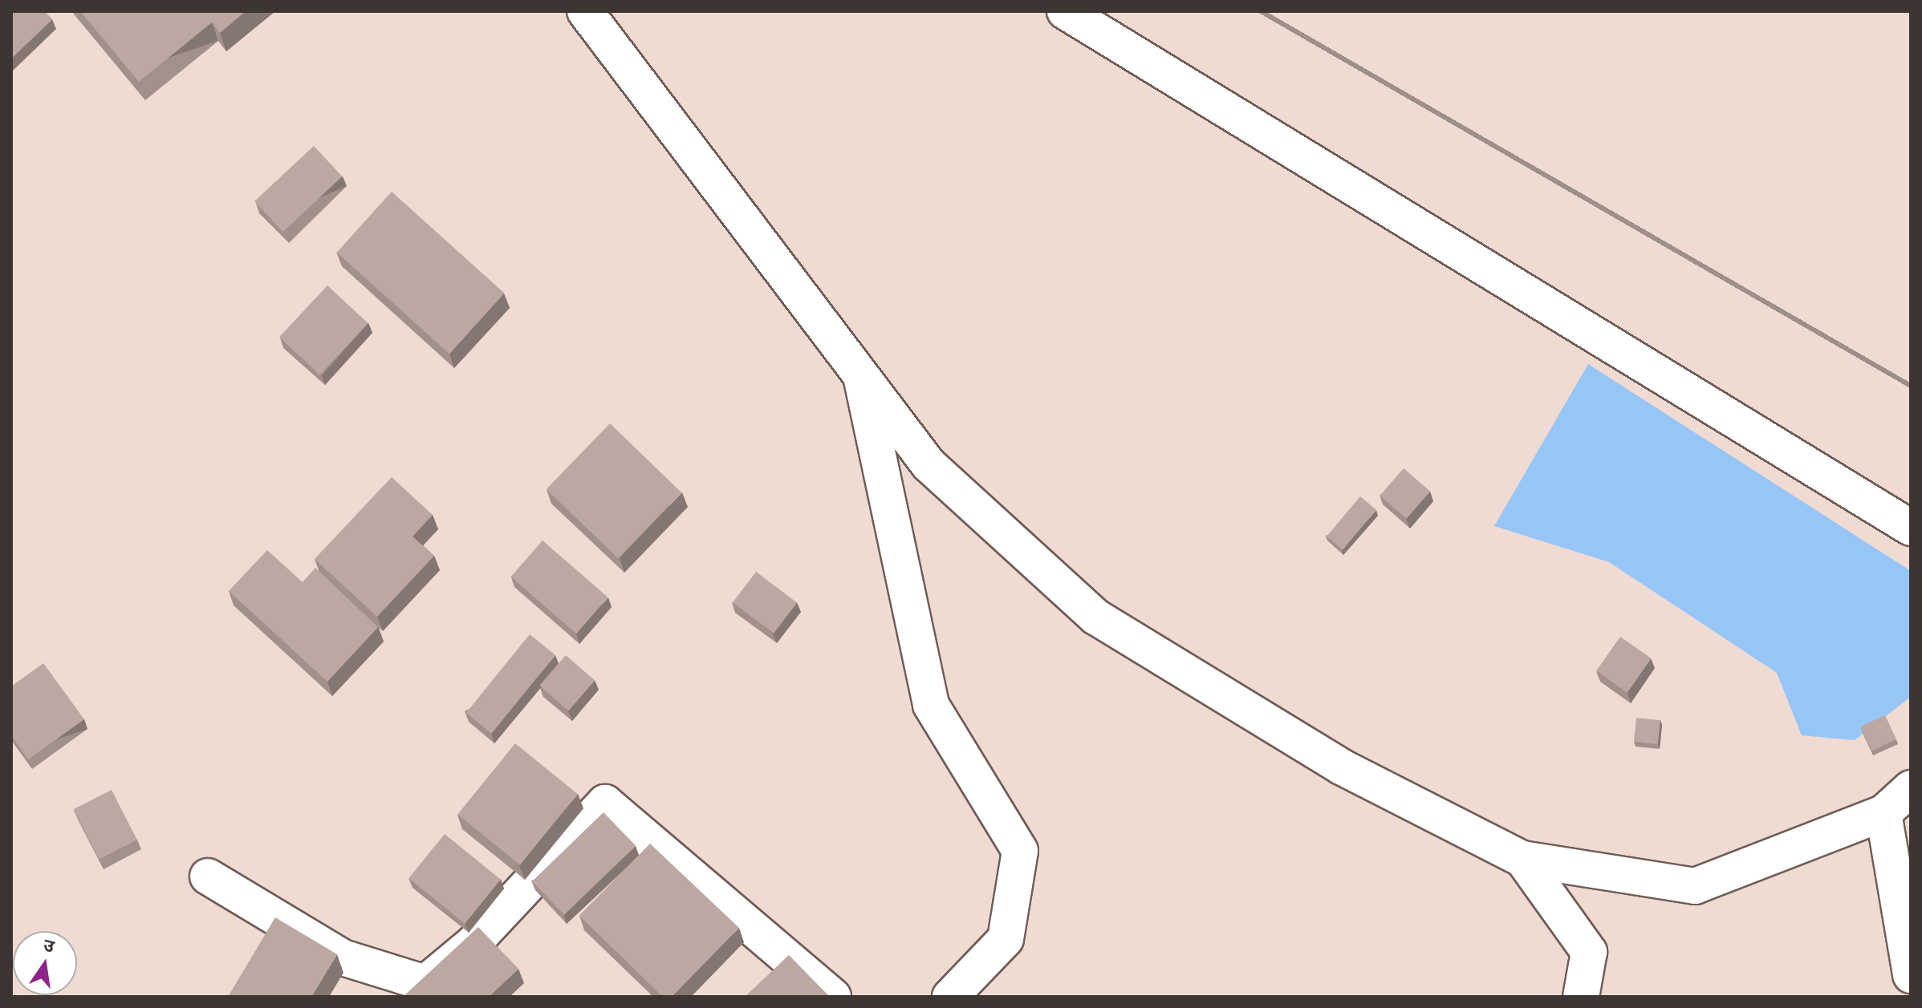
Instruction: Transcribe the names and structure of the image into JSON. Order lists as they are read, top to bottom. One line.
{"north":"top"}
